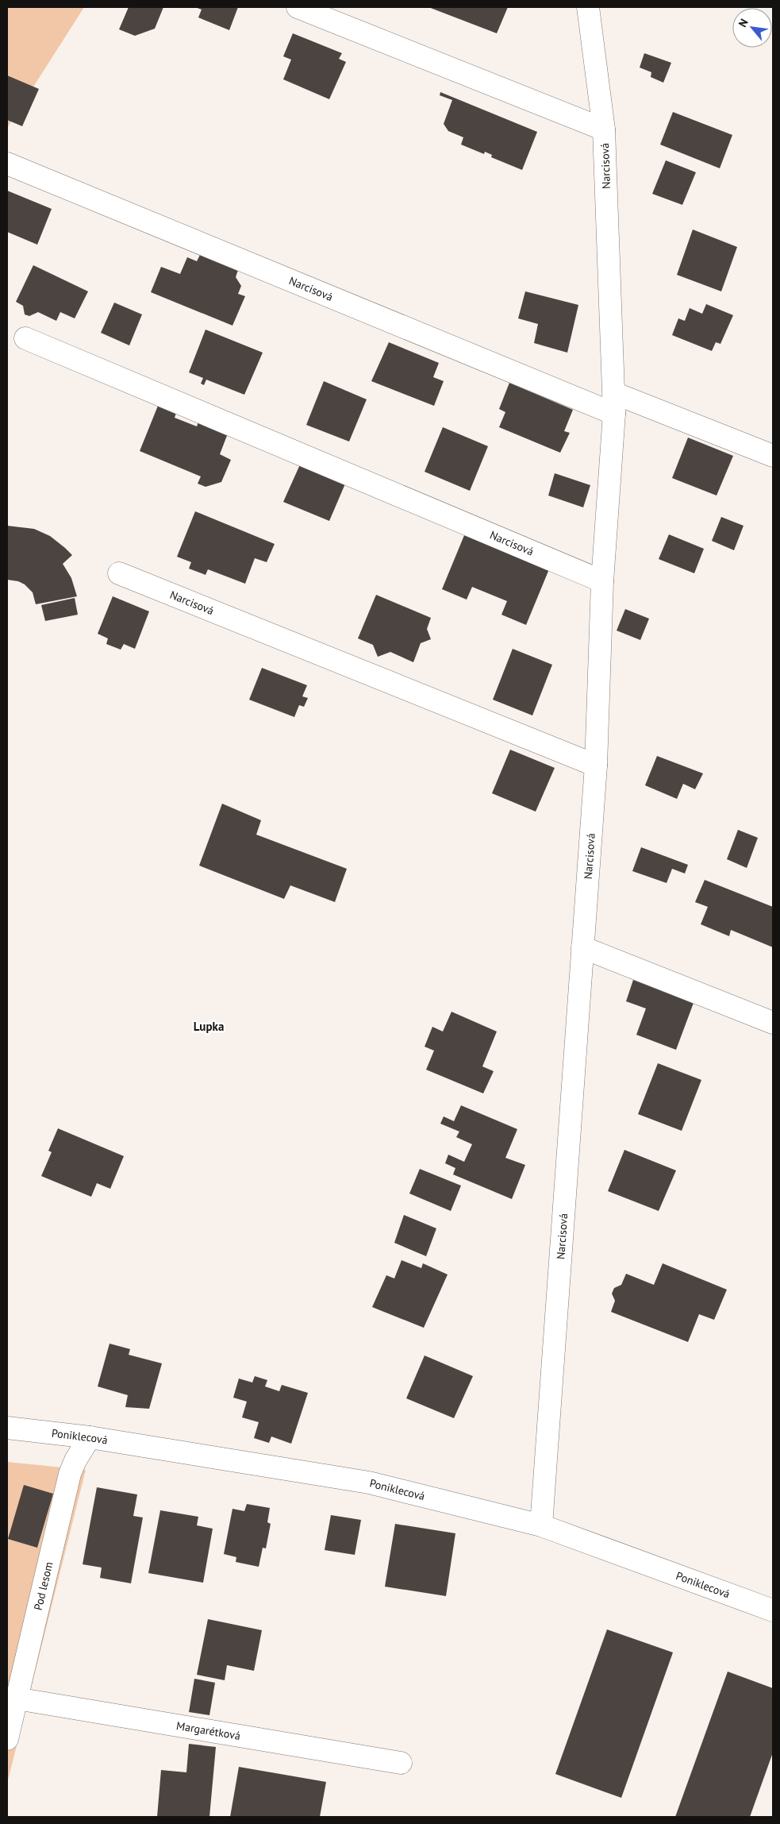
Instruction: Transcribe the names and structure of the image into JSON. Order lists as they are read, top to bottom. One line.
{"streets":{"street":["Narcisová","Poniklecová","Pod lesom","Margarétková"]},"crossings":[["Narcisová","Poniklecová"],["Poniklecová","Pod lesom"],["Pod lesom","Margarétková"]],"districts":["Lupka"],"north":"top left"}
